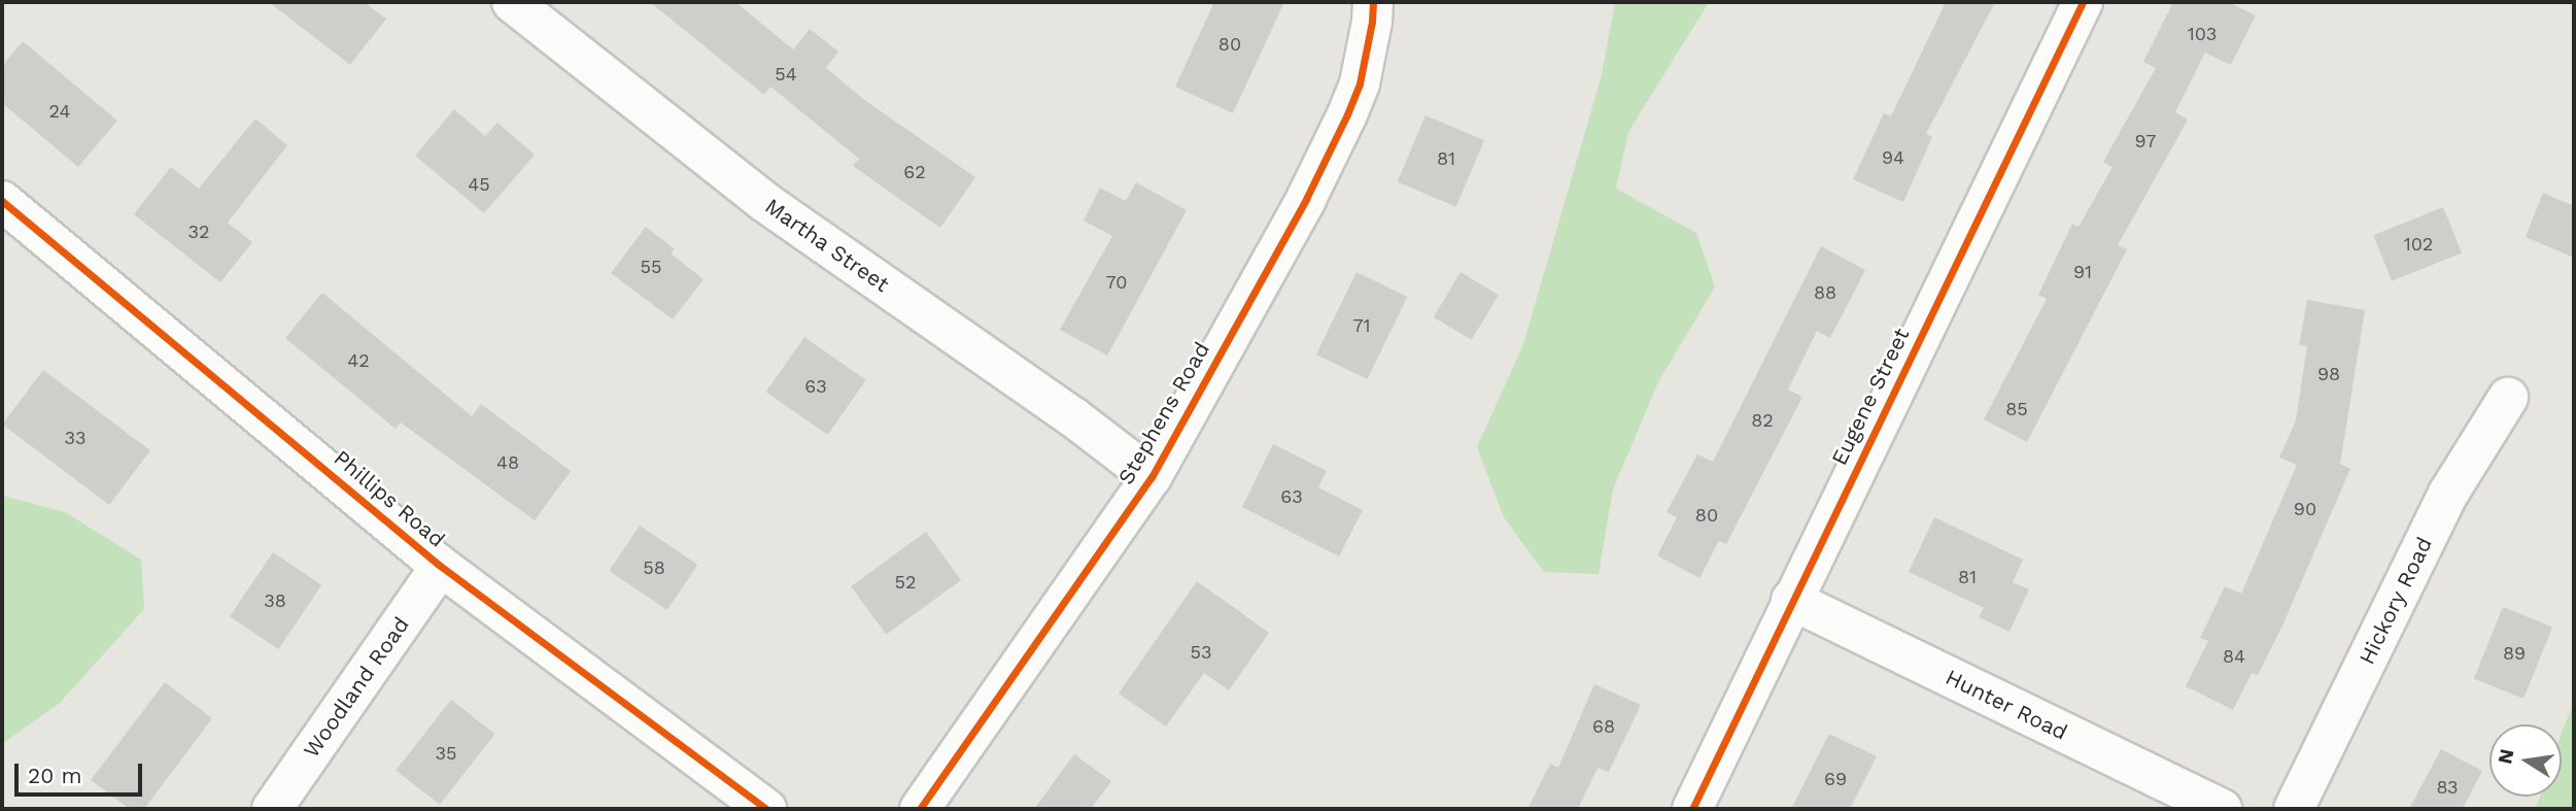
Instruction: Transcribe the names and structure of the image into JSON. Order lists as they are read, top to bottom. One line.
{"streets":{"street":["Martha Street","Eugene Street","Stephens Road","Phillips Road","Hickory Road","Woodland Road","Hunter Road"]},"crossings":[["Martha Street","Stephens Road"],["Eugene Street","Hunter Road"],["Phillips Road","Woodland Road"]],"house_numbers":["103","80","54","24","97","94","81","62","45","32","102","55","91","70","88","71","42","98","63","85","82","33","48","63","90","80","58","81","52","38","53","89","84","68","35","69","83"],"scale_bar":"20 m","north":"left"}
